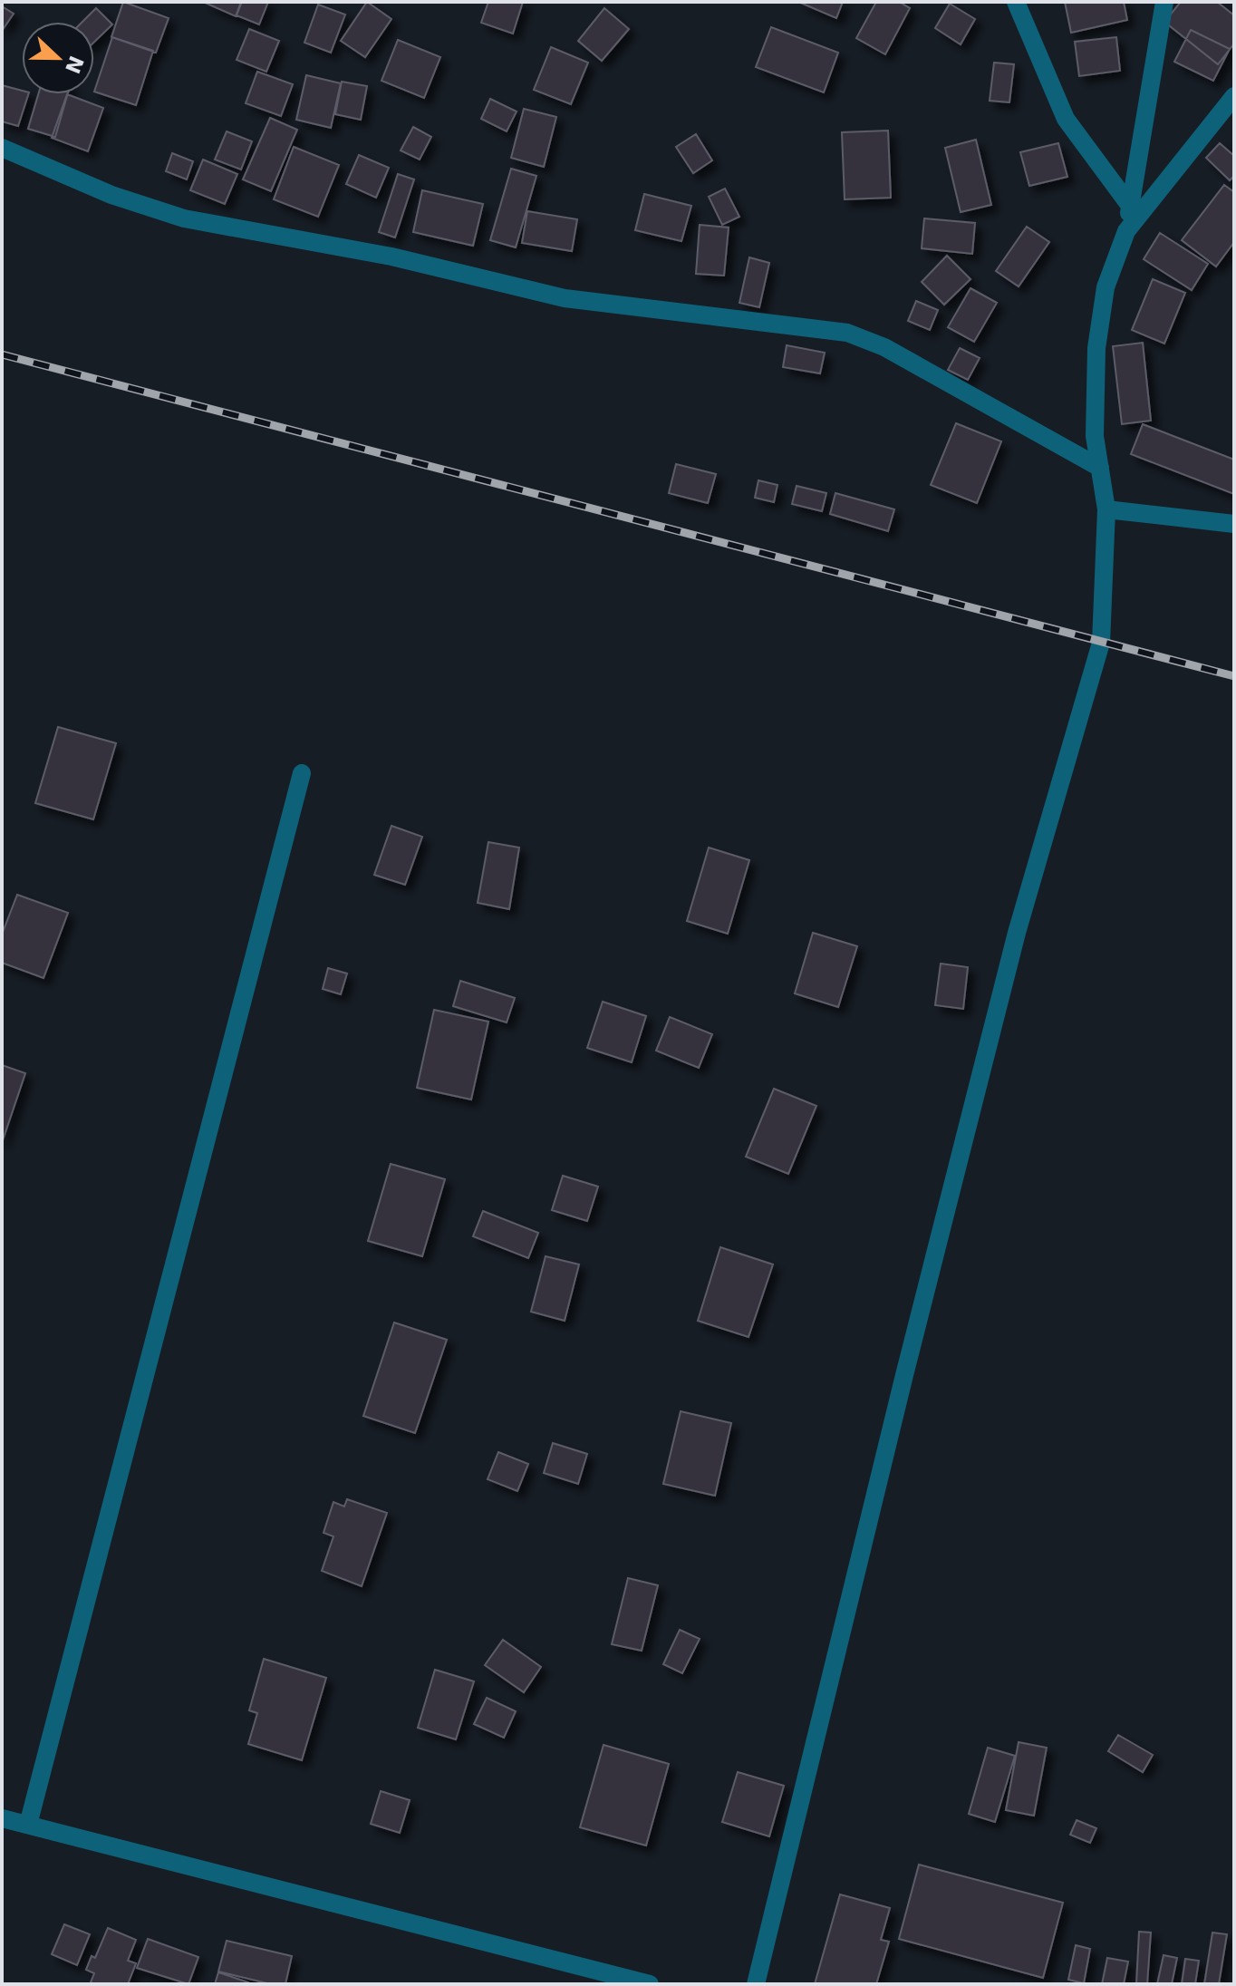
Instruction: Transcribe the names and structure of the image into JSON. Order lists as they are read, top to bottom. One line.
{"north":"right"}
